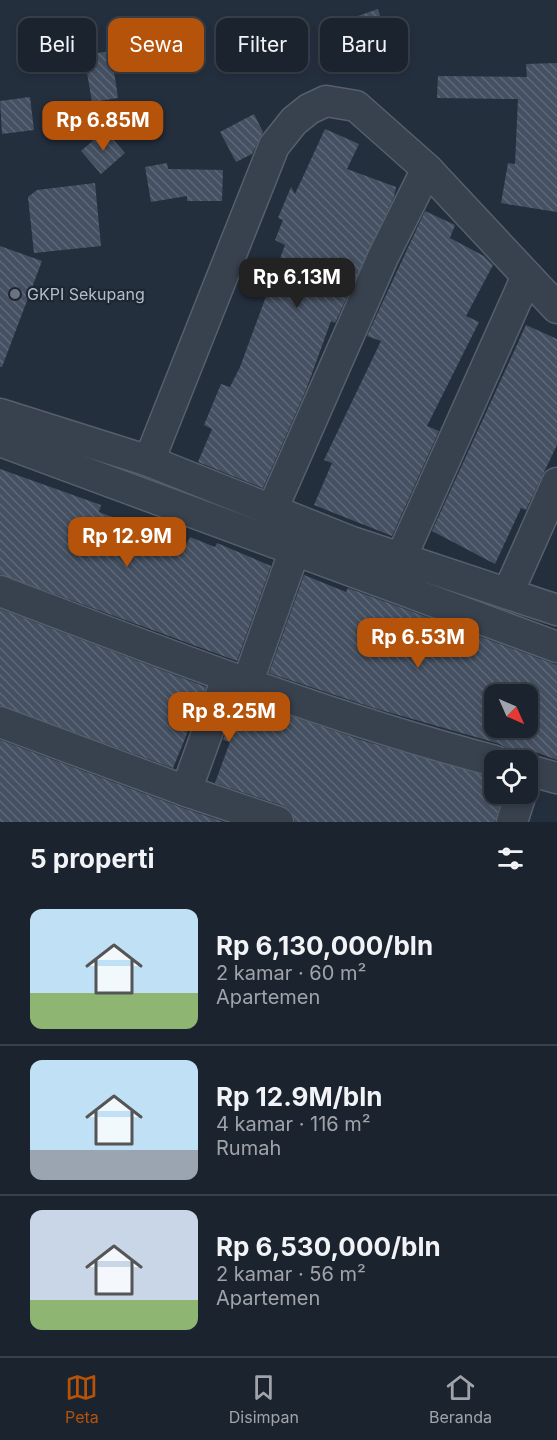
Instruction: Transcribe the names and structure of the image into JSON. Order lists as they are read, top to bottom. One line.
{"places":["GKPI Sekupang"],"north":"bottom right","page":{"chip":["Beli","Sewa","Filter","Baru"],"price":["Rp 6.85M","Rp 6.13M","Rp 12.9M","Rp 6.53M","Rp 8.25M"],"heading":"5 properti","list":[{"name":"Rp 6,130,000/bln","note":"2 kamar · 60 m² · Apartemen"},{"name":"Rp 12.9M/bln","note":"4 kamar · 116 m² · Rumah"},{"name":"Rp 6,530,000/bln","note":"2 kamar · 56 m² · Apartemen"}],"tabs":["Peta","Disimpan","Beranda"]}}
